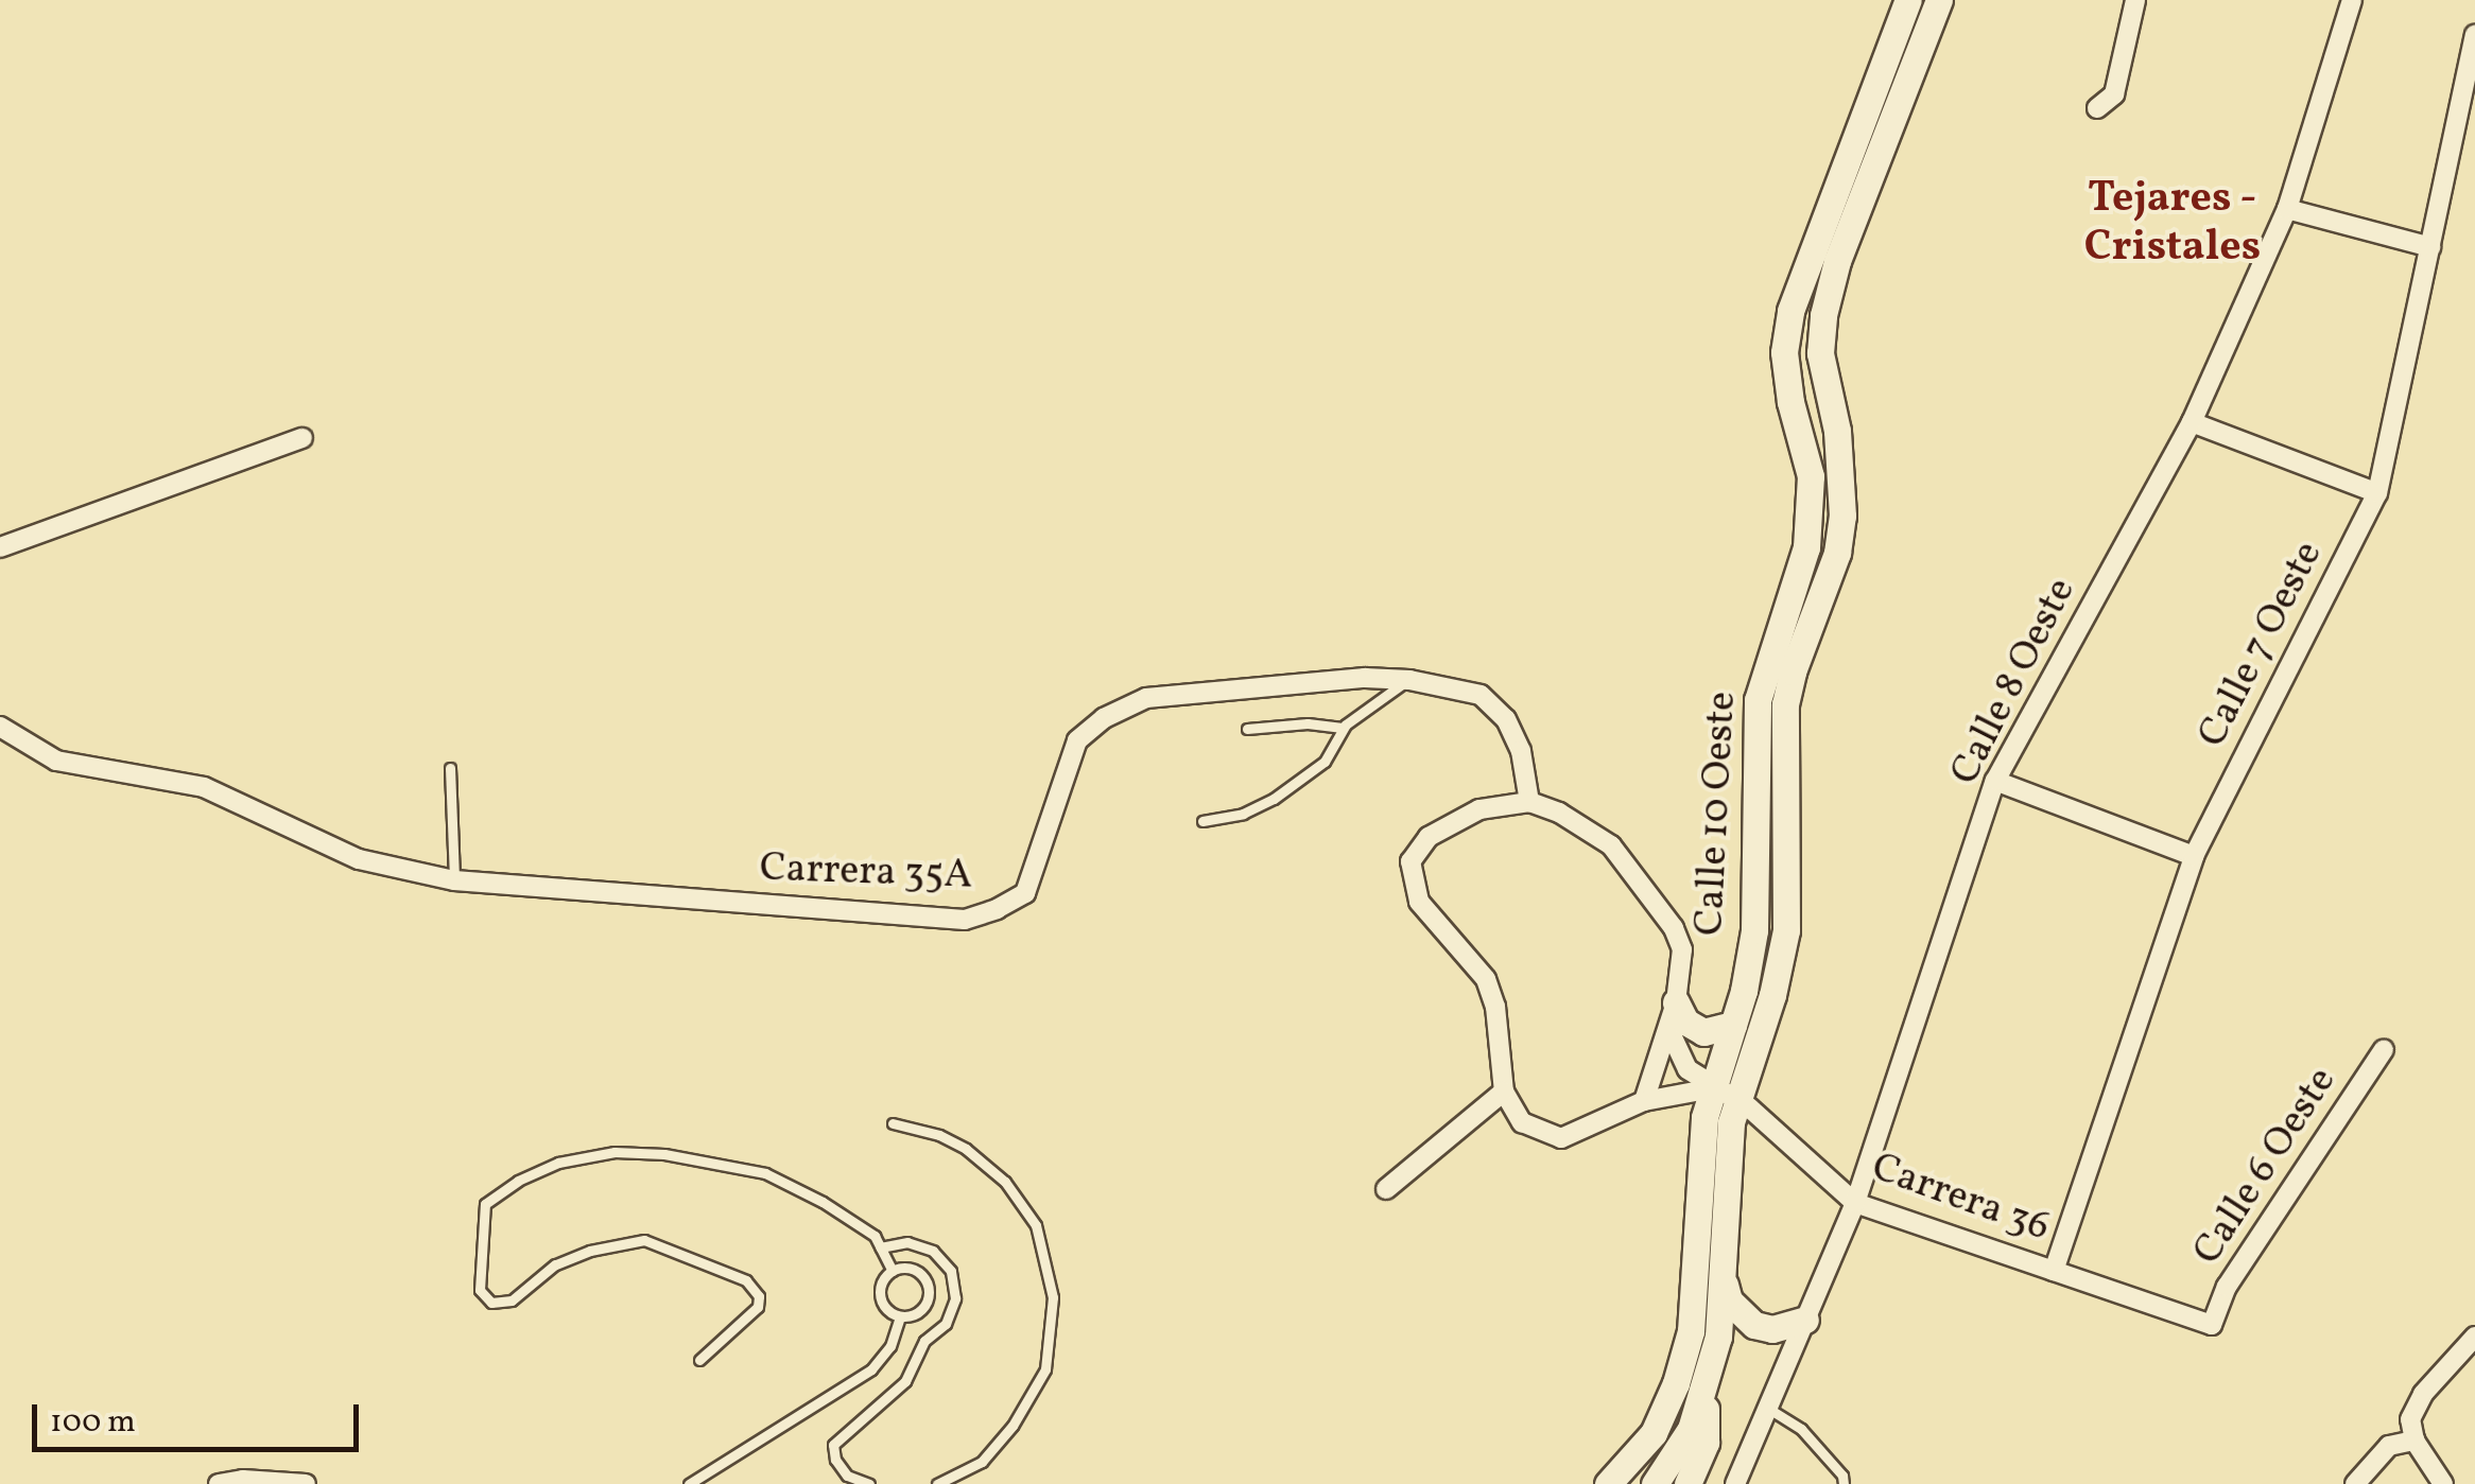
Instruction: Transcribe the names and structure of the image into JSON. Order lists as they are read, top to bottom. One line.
{"streets":{"main road":["Calle 10 Oeste"],"street":["Calle 7 Oeste","Calle 8 Oeste","Carrera 35A","Calle 6 Oeste","Carrera 36"]},"crossings":[["Calle 7 Oeste","Carrera 36"],["Calle 8 Oeste","Carrera 36"],["Calle 10 Oeste","Carrera 36"],["Calle 6 Oeste","Carrera 36"]],"districts":["Tejares - Cristales"],"scale_bar":"100 m"}
